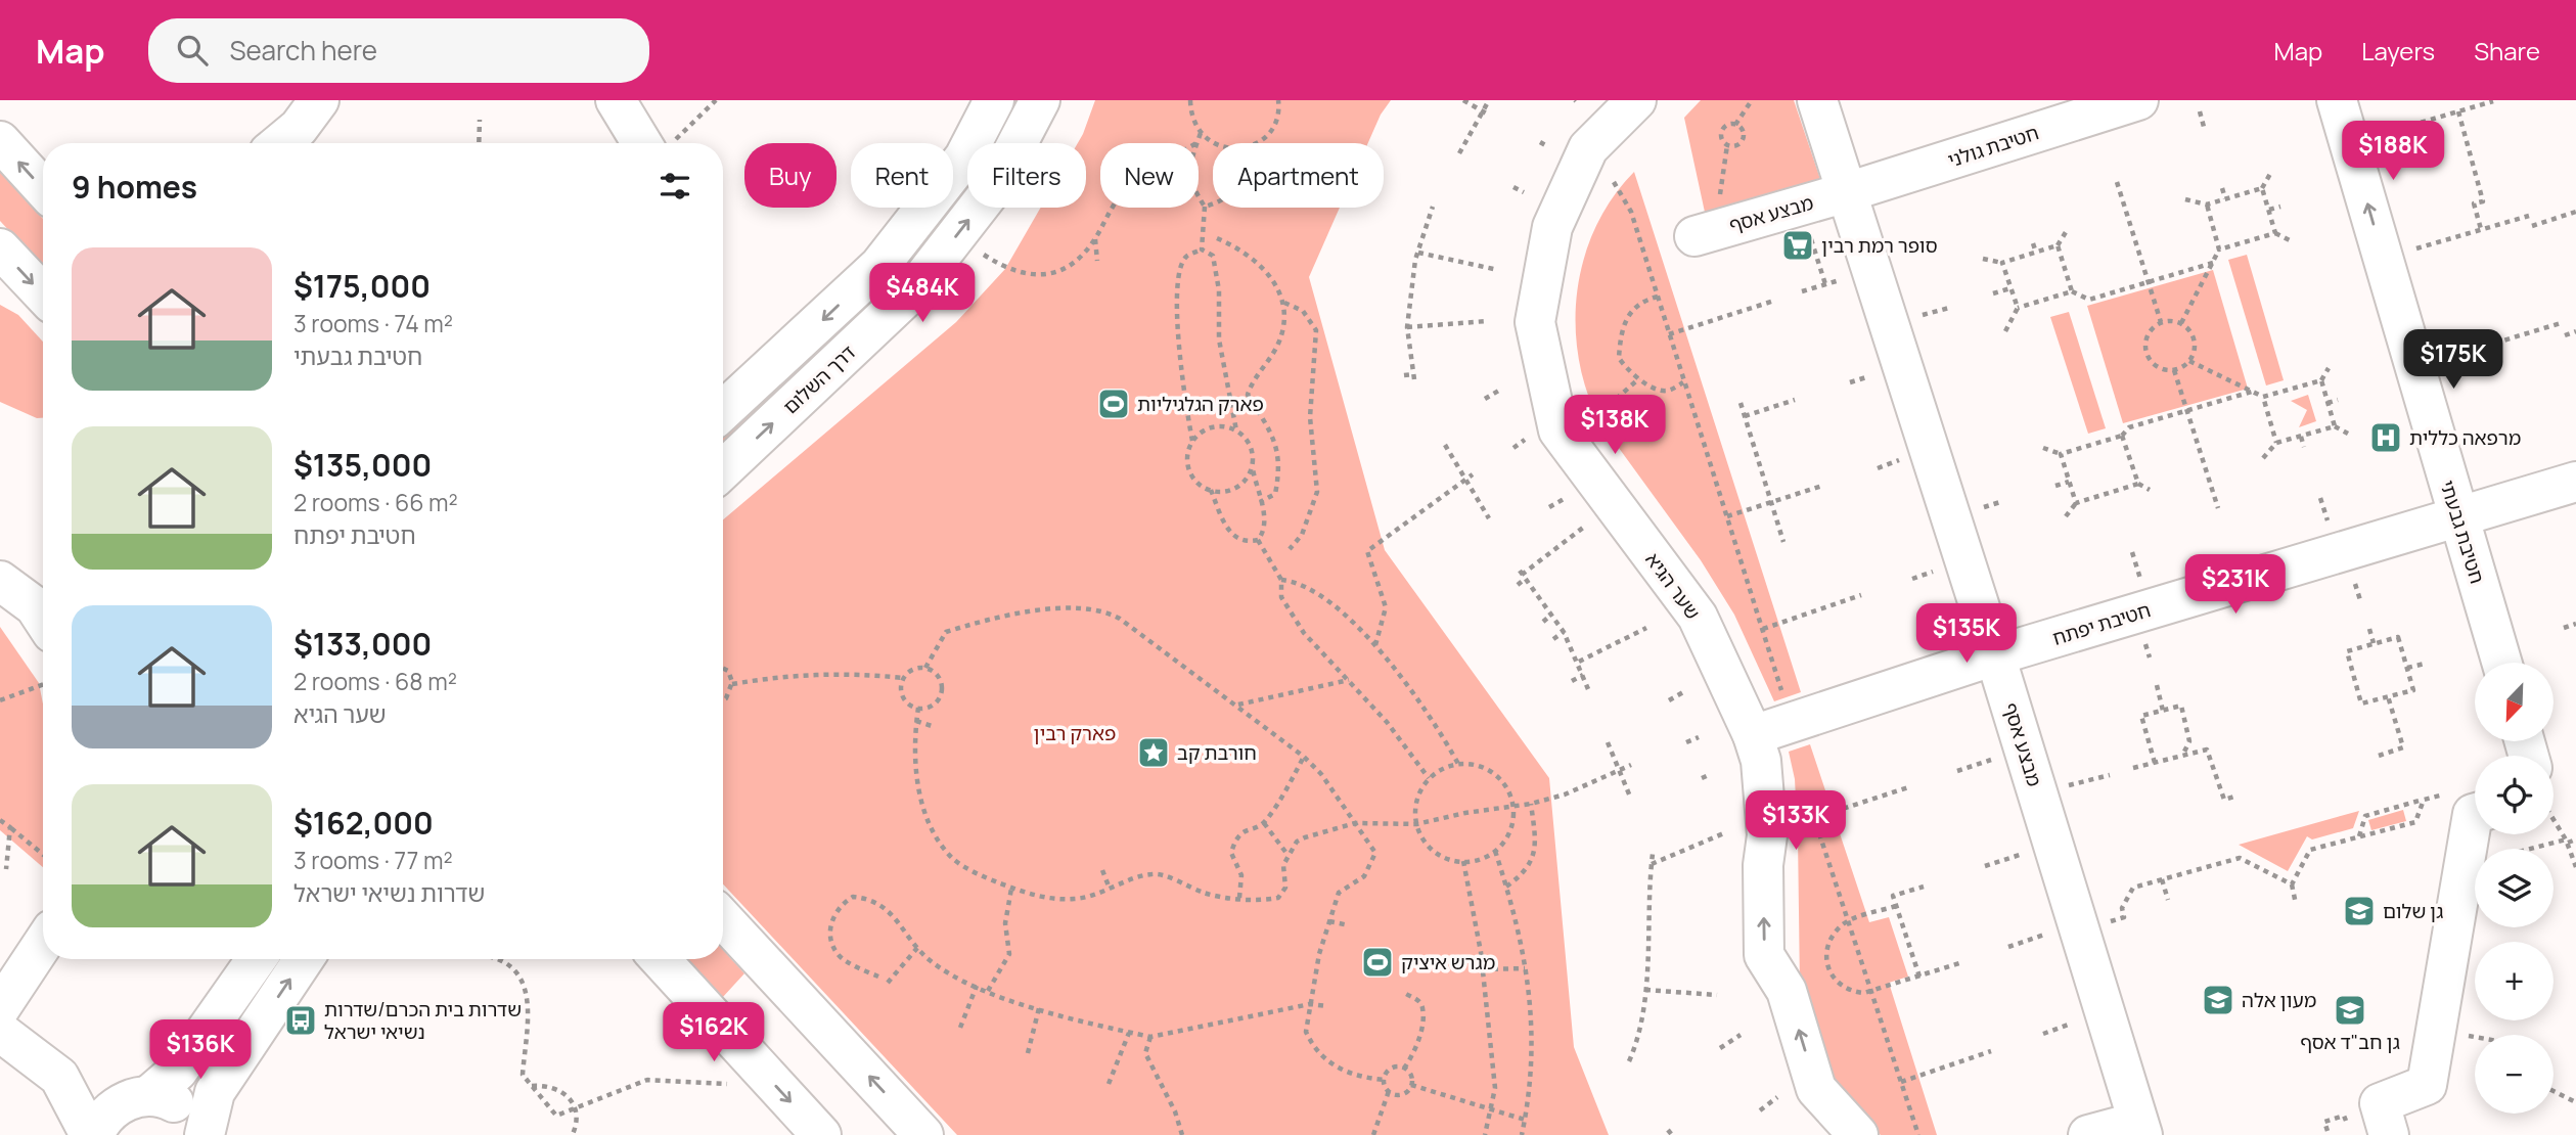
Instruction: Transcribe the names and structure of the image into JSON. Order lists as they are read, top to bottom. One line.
{"streets":{"street":["חטיבת גולני","מבצע אסף","דרך השלום","חטיבת גבעתי","שער הגיא","חטיבת יפתח"]},"crossings":[["חטיבת גולני","מבצע אסף"],["מבצע אסף","חטיבת יפתח"],["חטיבת גבעתי","חטיבת יפתח"],["שער הגיא","חטיבת יפתח"]],"one_way":["חטיבת גבעתי","שער הגיא"],"parks":["פארק רבין"],"places":{"supermarket":["סופר רמת רבין"],"sports":["פארק הגלגיליות","מגרש איציק"],"hospital":["מרפאה כללית"],"place":["חורבת קב"],"school or university":["גן שלום","מעון אלה","גן חב\"ד אסף"],"bus stop":["שדרות בית הכרם/שדרות נשיאי ישראל"]},"north":"bottom left","page":{"header":"Map","search":"Search here","nav":["Map","Layers","Share"],"price":["$188K","$484K","$175K","$138K","$231K","$135K","$133K","$162K","$136K"],"chip":["Buy","Rent","Filters","New","Apartment"],"heading":"9 homes","list":[{"name":"$175,000","note":"3 rooms · 74 m² · חטיבת גבעתי"},{"name":"$135,000","note":"2 rooms · 66 m² · חטיבת יפתח"},{"name":"$133,000","note":"2 rooms · 68 m² · שער הגיא"},{"name":"$162,000","note":"3 rooms · 77 m² · שדרות נשיאי ישראל"}],"map_buttons":["+","−"]}}
